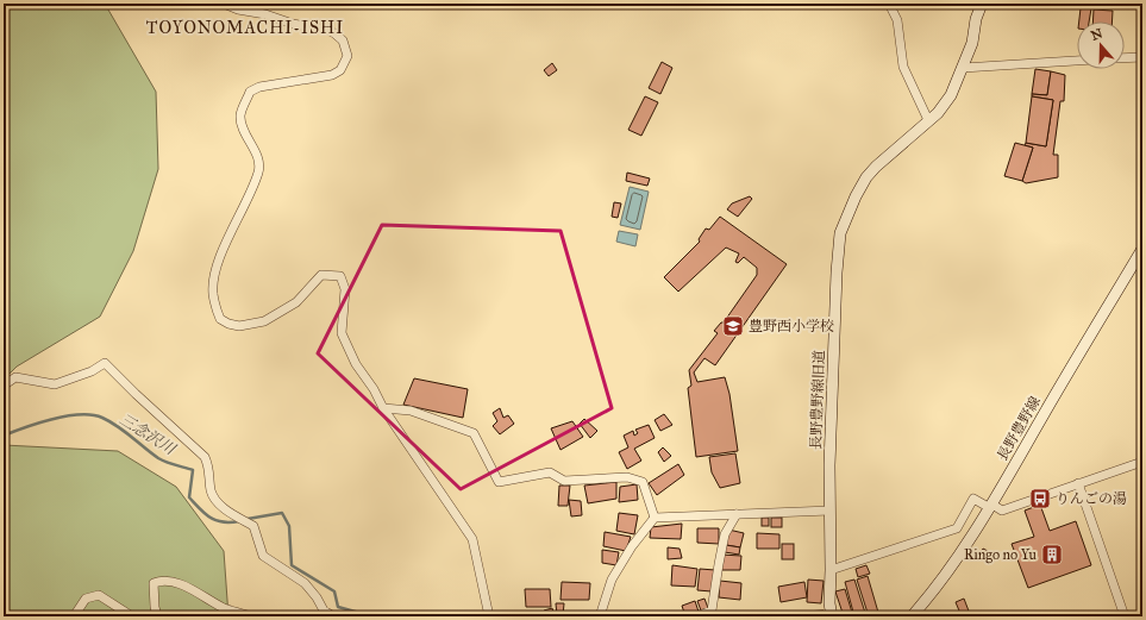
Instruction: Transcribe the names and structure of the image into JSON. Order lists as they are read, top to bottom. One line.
{"streets":{"street":["長野豊野線旧道","長野豊野線"]},"districts":["TOYONOMACHI-ISHI"],"water":["三念沢川"],"places":{"school or university":["豊野西小学校"],"bus stop":["りんごの湯"],"building":["Ringo no Yu"]},"north":"top"}
